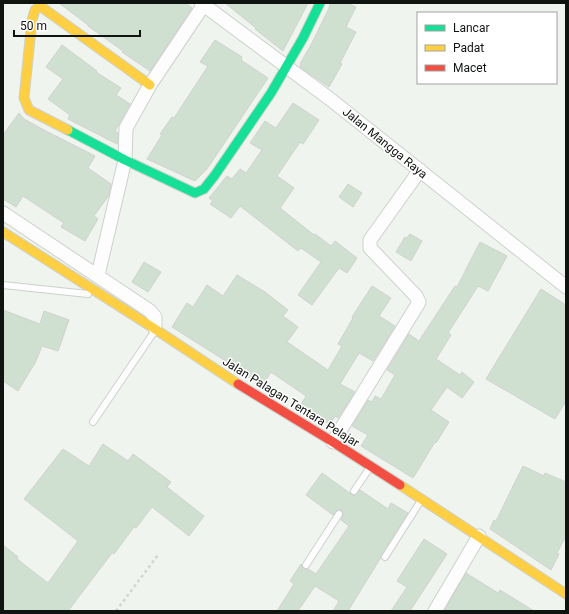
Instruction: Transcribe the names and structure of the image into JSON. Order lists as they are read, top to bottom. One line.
{"streets":{"main road":["Jalan Palagan Tentara Pelajar"],"street":["Jalan Mangga Raya"]},"legend":["Lancar","Padat","Macet"],"scale_bar":"50 m"}
